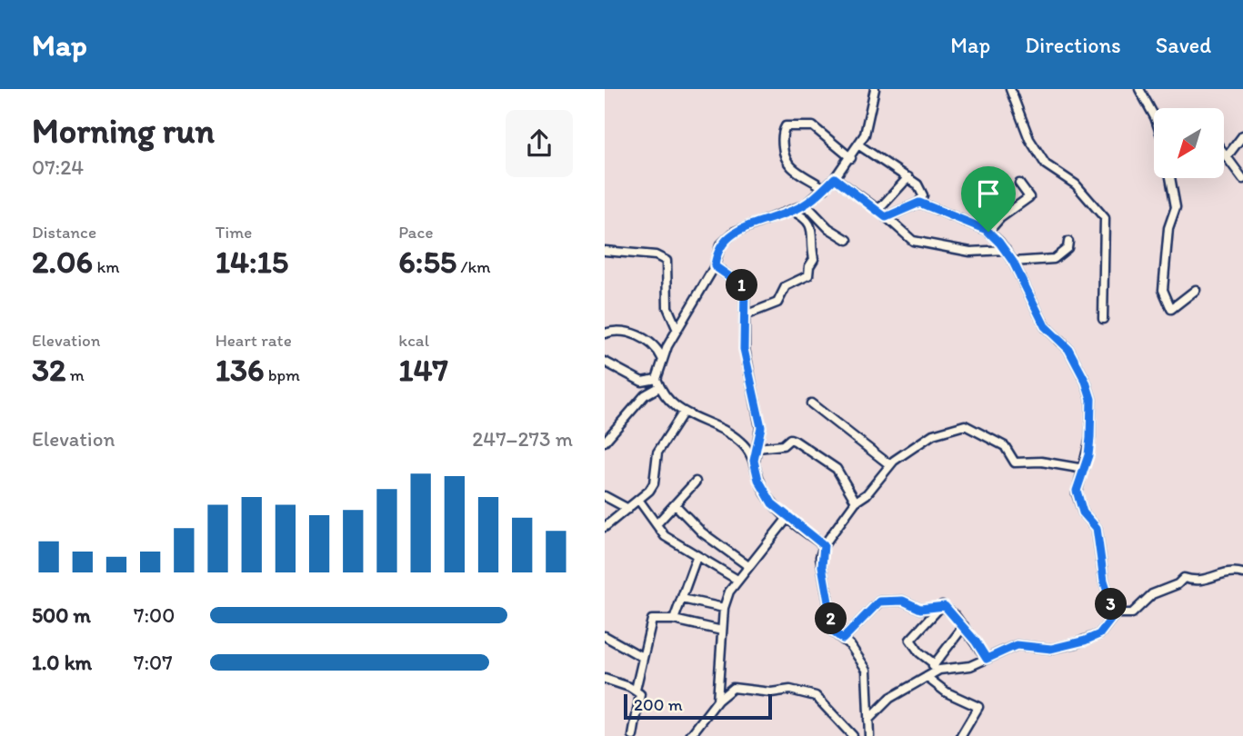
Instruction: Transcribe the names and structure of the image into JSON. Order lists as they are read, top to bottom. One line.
{"scale_bar":"200 m","north":"bottom left","page":{"header":"Map","nav":["Map","Directions","Saved"],"heading":["Morning run","07:24"],"stats":[["Distance","2.06 km"],["Time","14:15"],["Pace","6:55 /km"],["Elevation","32 m"],["Heart rate","136 bpm"],["kcal","147"]],"pins":["1","3","2"],"chart":["Elevation","247–273 m"],"list":[{"name":"500 m","note":"7:00"},{"name":"1.0 km","note":"7:07"}],"scale":"200 m"}}
